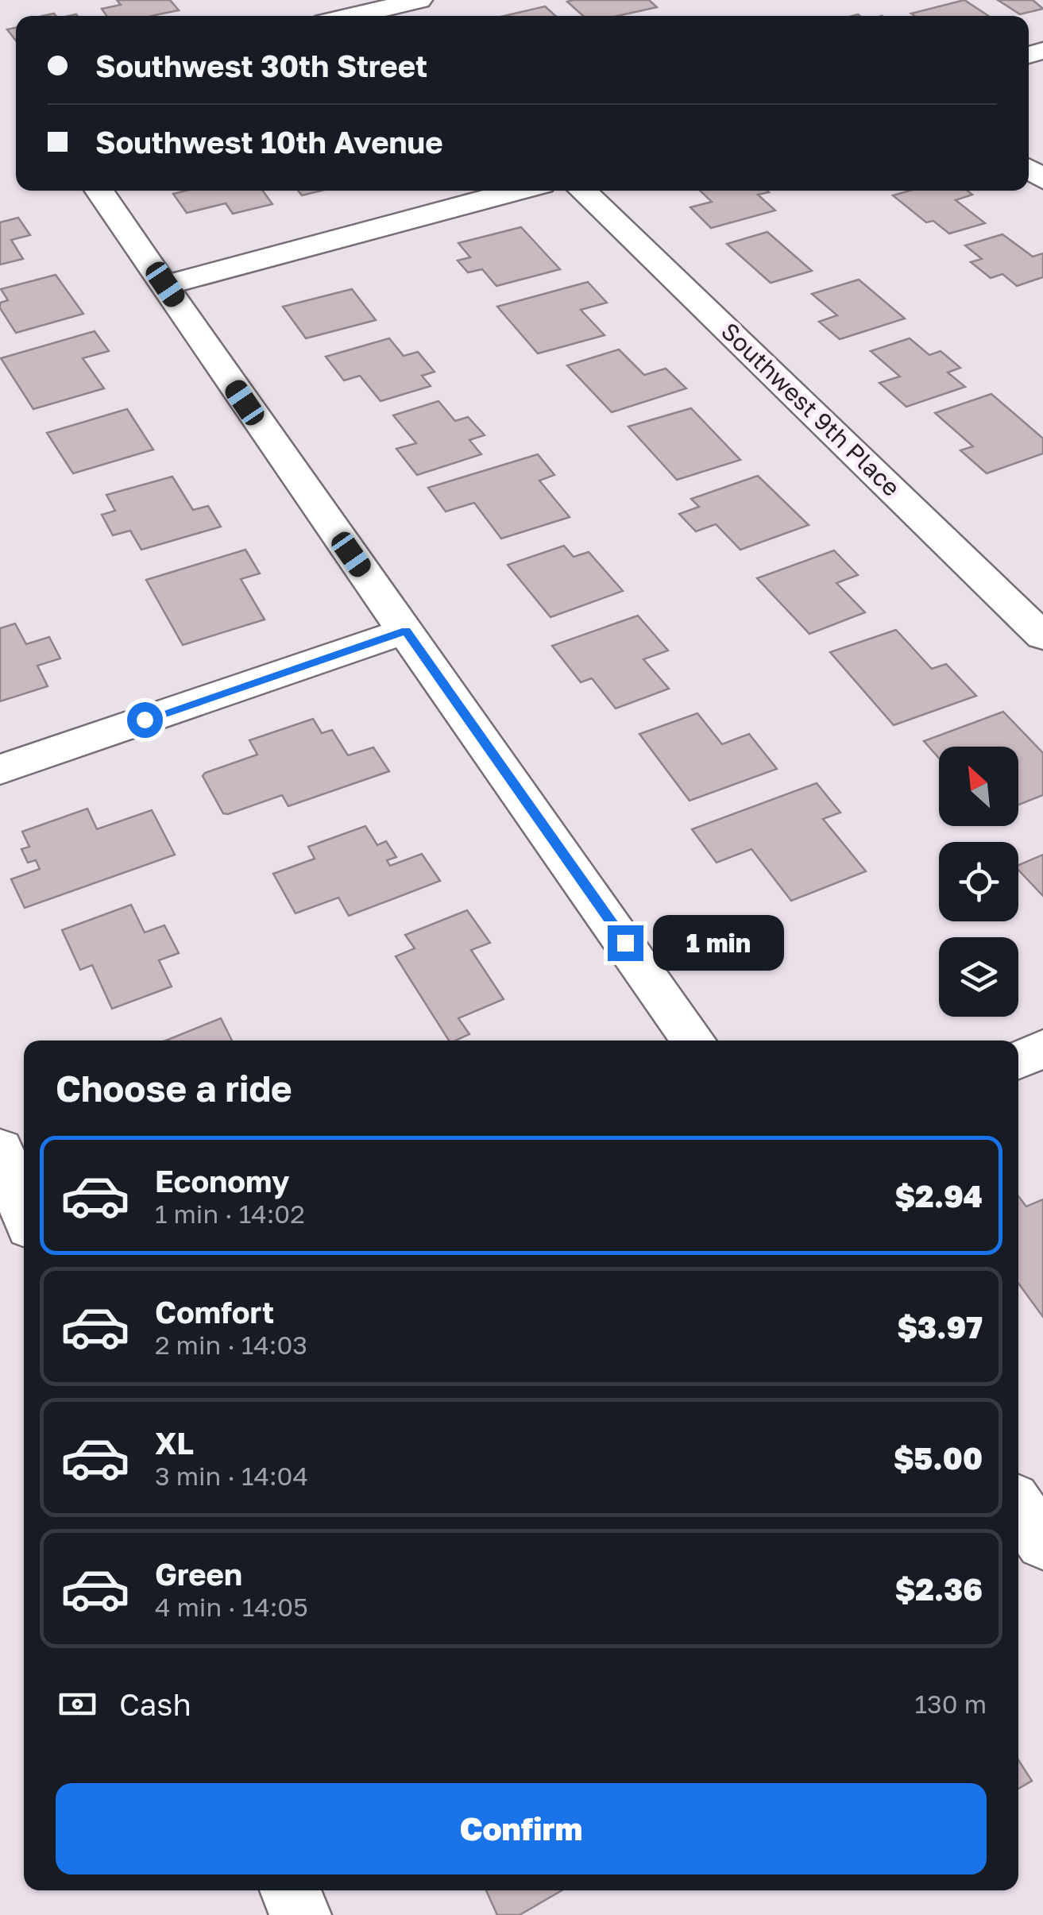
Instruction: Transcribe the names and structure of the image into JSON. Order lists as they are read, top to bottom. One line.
{"streets":{"street":["Southwest 9th Place"]},"north":"top left","page":{"banner":["Southwest 30th Street","Southwest 10th Avenue"],"bubble":"1 min","heading":"Choose a ride","list":[{"name":"Economy","note":"1 min · 14:02","value":"$2.94"},{"name":"Comfort","note":"2 min · 14:03","value":"$3.97"},{"name":"XL","note":"3 min · 14:04","value":"$5.00"},{"name":"Green","note":"4 min · 14:05","value":"$2.36"}],"pay":["Cash","130 m"],"buttons":"Confirm"}}
